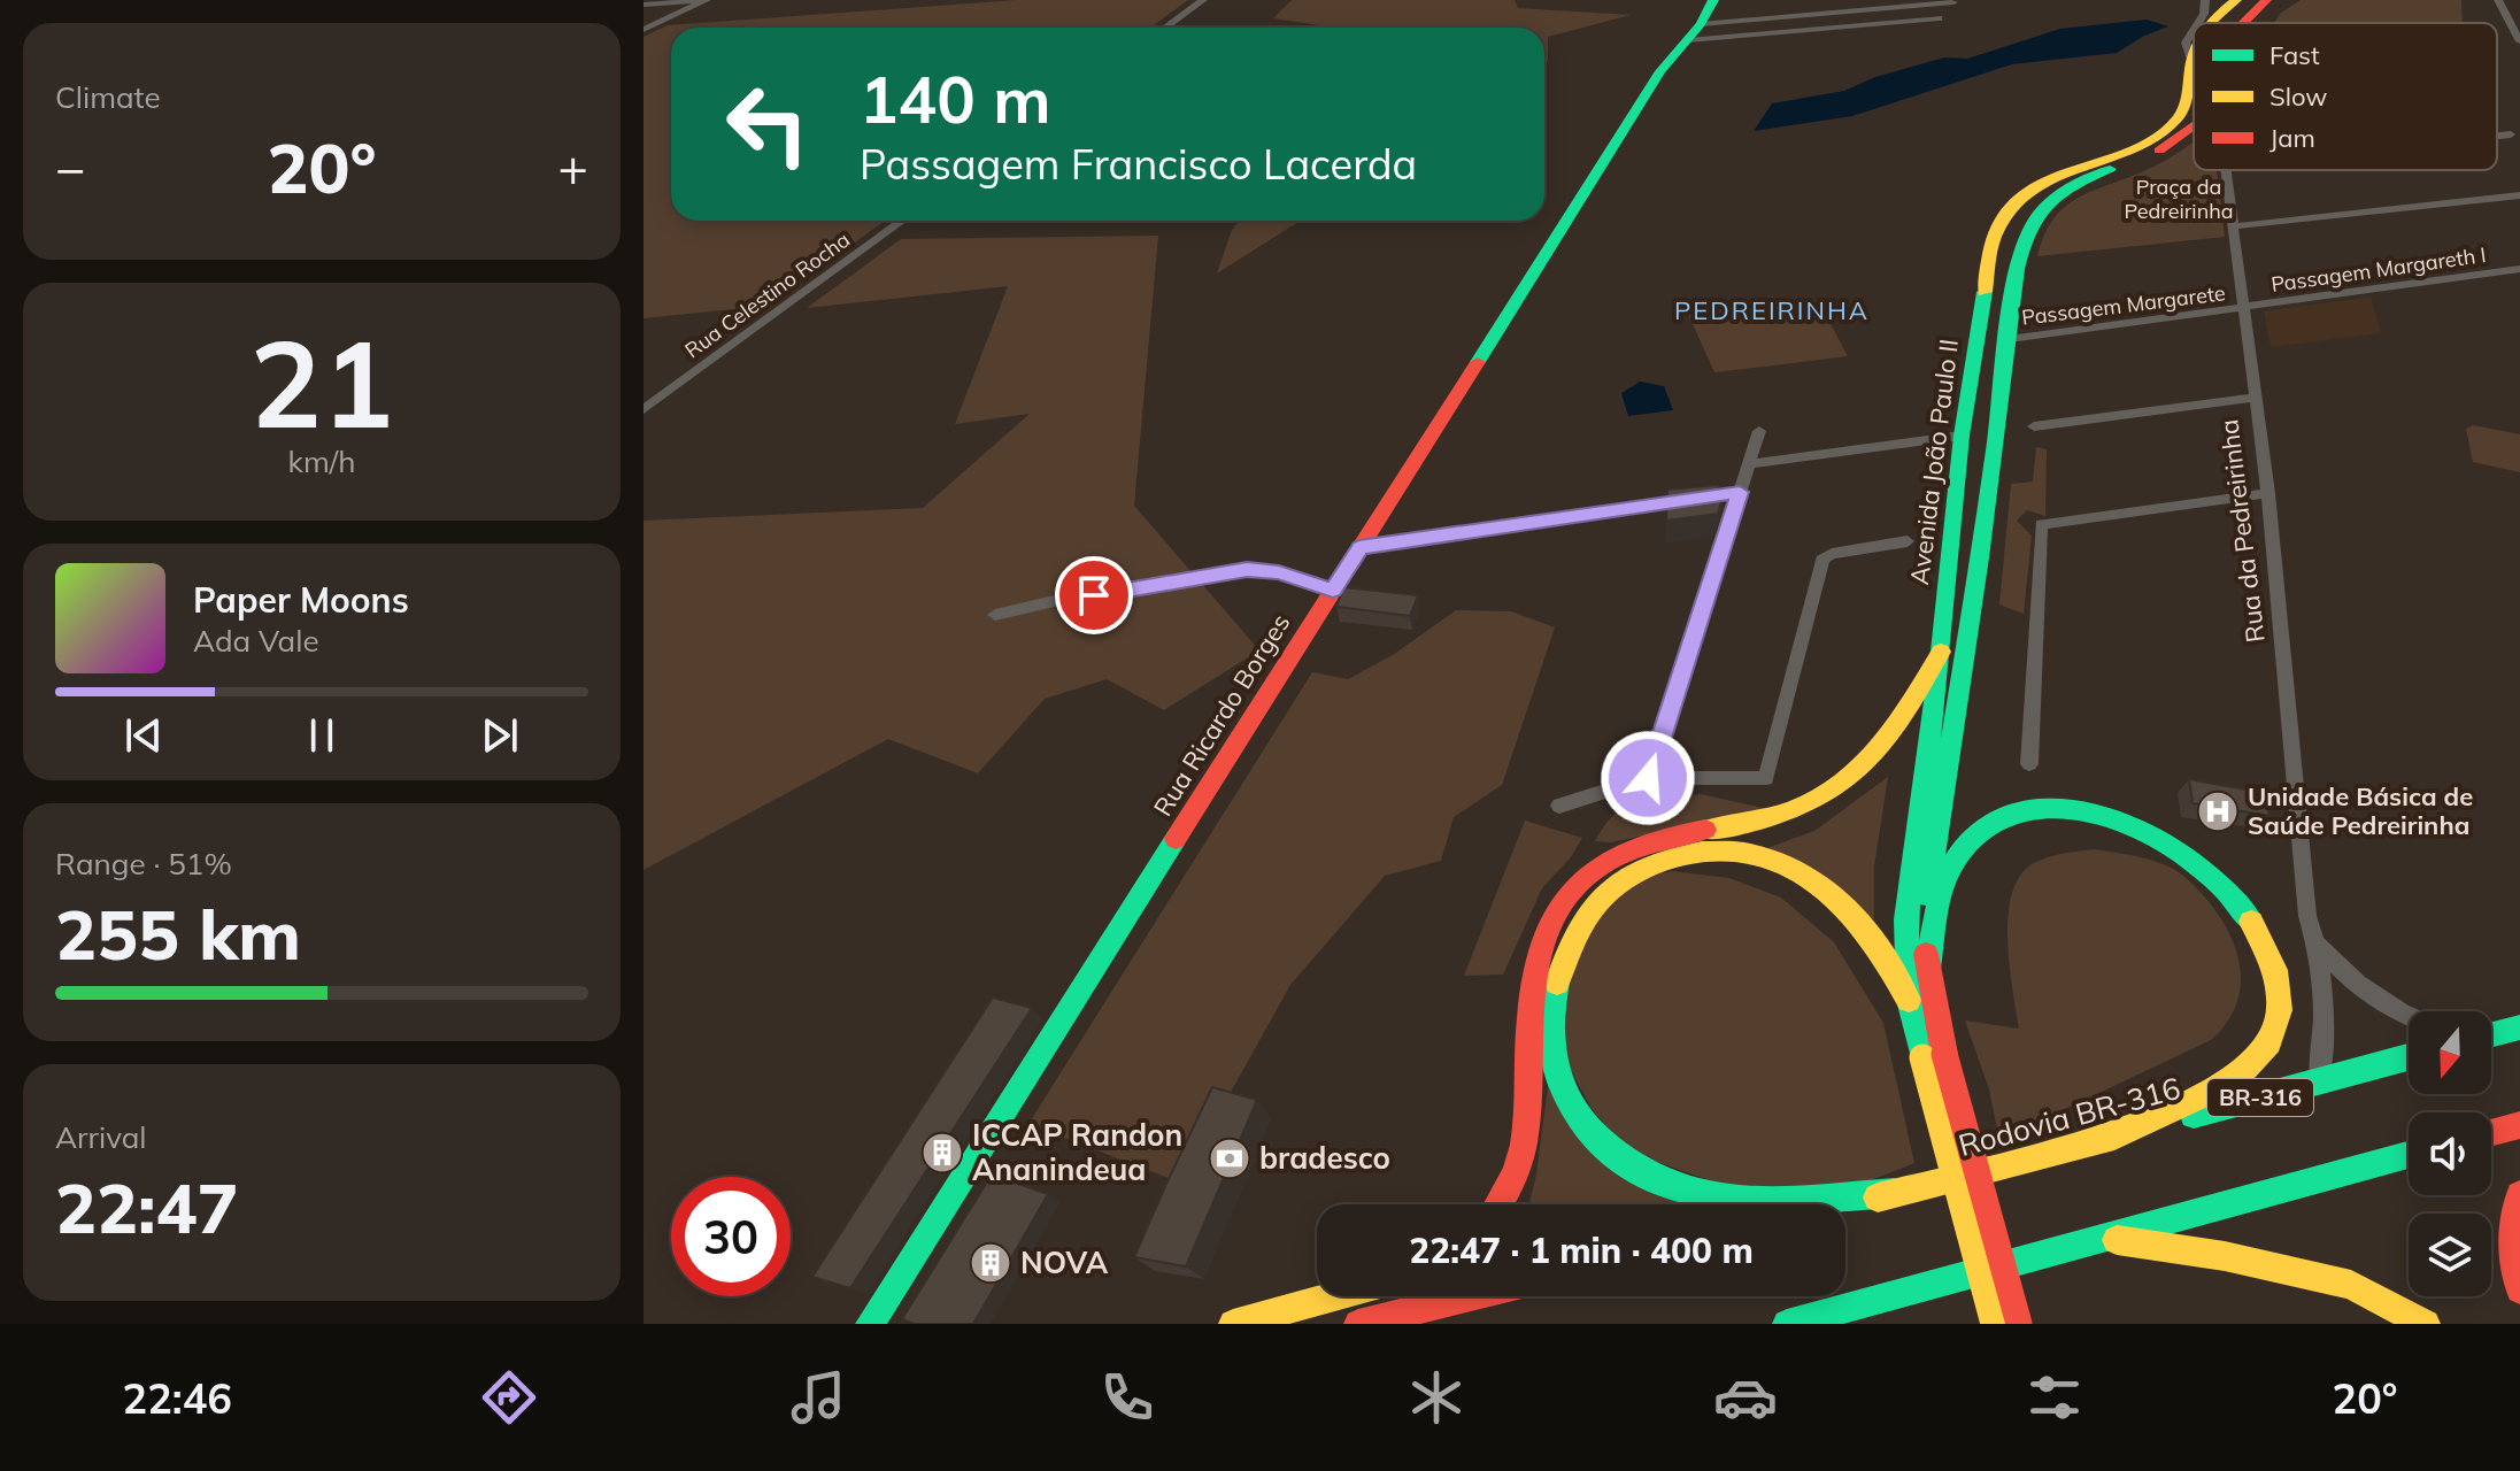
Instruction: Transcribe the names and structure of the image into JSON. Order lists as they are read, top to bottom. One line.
{"streets":{"main road":["Avenida João Paulo II","Rua Ricardo Borges","BR-316","Rodovia BR-316"],"street":["Passagem Margareth I","Rua Celestino Rocha","Passagem Margarete","Rua da Pedreirinha"]},"crossings":[["Passagem Margareth I","Passagem Margarete"],["Passagem Margareth I","Rua da Pedreirinha"],["Passagem Margarete","Rua da Pedreirinha"],["Rua da Pedreirinha","Rodovia BR-316"]],"districts":["PEDREIRINHA"],"parks":["Praça da Pedreirinha"],"places":{"hospital":["Unidade Básica de Saúde Pedreirinha"],"building":["ICCAP Randon Ananindeua","NOVA"],"bank":["bradesco"]},"legend":["Fast","Slow","Jam"],"north":"bottom","page":{"tile":["Climate",["21","km/h"],["Range · 51%","255 km"],["Arrival","22:47"]],"turn":["140 m","Passagem Francisco Lacerda"],"heat":["−","20°","+"],"song":["Paper Moons","Ada Vale"],"limit":"30","trip":"22:47 · 1 min · 400 m","tabs":["22:46","20°"]}}
